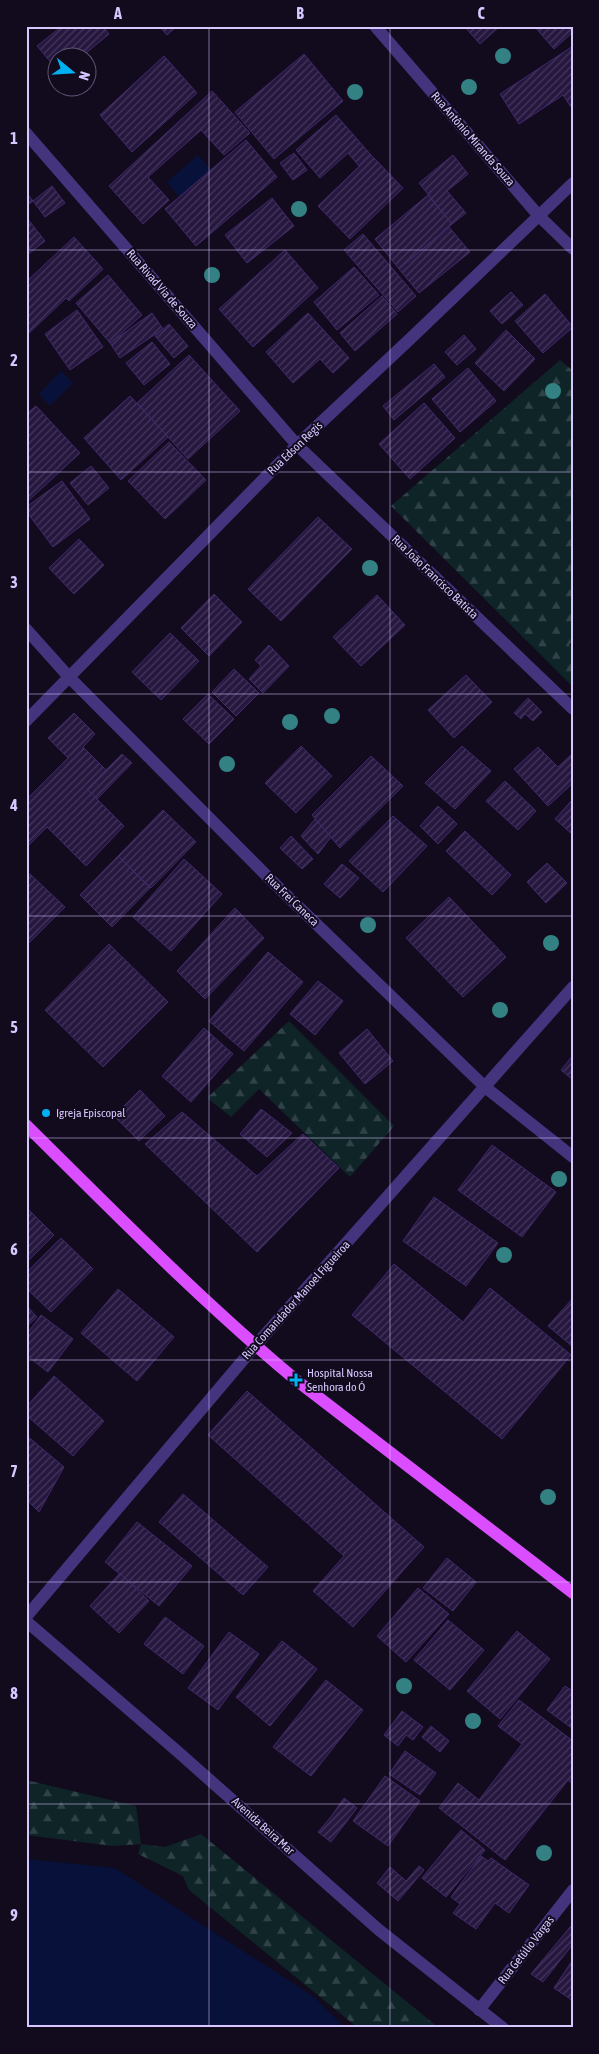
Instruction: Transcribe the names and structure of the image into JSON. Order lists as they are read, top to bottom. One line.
{"streets":{"street":["Rua Antônio Miranda Souza","Rua Rivad Via de Souza","Rua Edson Regis","Rua João Francisco Batista","Rua Frei Caneca","Rua Comandador Manoel Figueiroa","Avenida Beira Mar","Rua Getúlio Vargas"]},"crossings":[["Rua Antônio Miranda Souza","Rua Edson Regis"],["Rua Rivad Via de Souza","Rua Edson Regis"],["Rua Rivad Via de Souza","Rua João Francisco Batista"],["Rua Edson Regis","Rua João Francisco Batista"],["Rua Edson Regis","Rua Frei Caneca"],["Rua Frei Caneca","Rua Comandador Manoel Figueiroa"],["Rua Comandador Manoel Figueiroa","Avenida Beira Mar"],["Avenida Beira Mar","Rua Getúlio Vargas"]],"places":{"other":["Igreja Episcopal"],"health":["Hospital Nossa Senhora do Ó"]},"north":"right","grid":{"columns":["A","B","C"],"rows":["1","2","3","4","5","6","7","8","9"]}}
